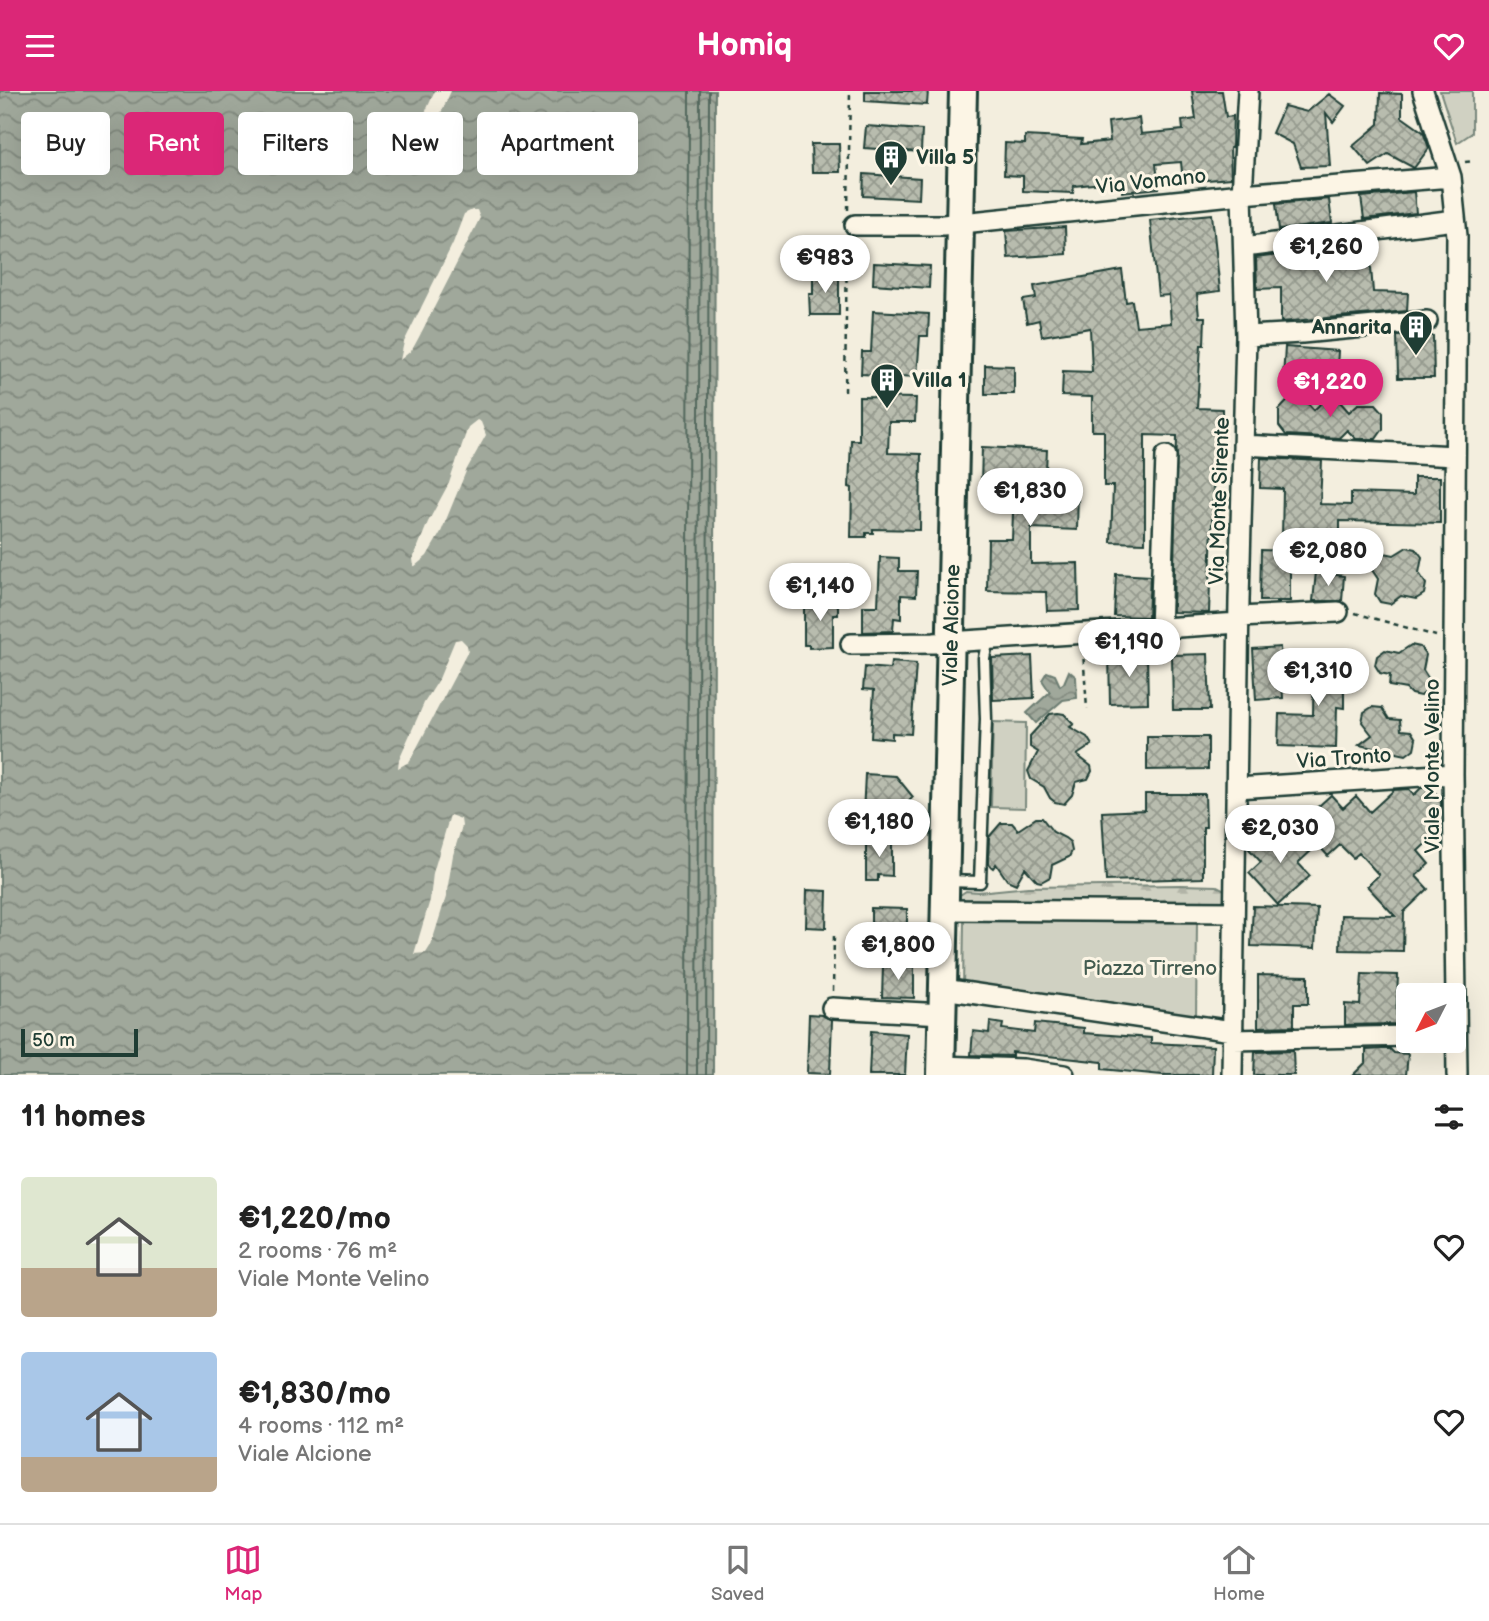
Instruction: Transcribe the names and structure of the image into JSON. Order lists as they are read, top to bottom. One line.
{"streets":{"street":["Via Vomano","Via Monte Sirente","Viale Alcione","Via Tronto","Viale Monte Velino"]},"crossings":[["Via Vomano","Via Monte Sirente"],["Via Vomano","Viale Alcione"],["Via Vomano","Viale Monte Velino"],["Via Monte Sirente","Via Tronto"],["Via Tronto","Viale Monte Velino"]],"parks":["Piazza Tirreno"],"places":{"building":["Villa 5","Annarita","Villa 1"]},"scale_bar":"50 m","north":"bottom left","page":{"header":"Homiq","chip":["Buy","Rent","Filters","New","Apartment"],"price":["€1,260","€983","€1,220","€1,830","€2,080","€1,140","€1,190","€1,310","€1,180","€2,030","€1,800"],"scale":"50 m","heading":"11 homes","list":[{"name":"€1,220/mo","note":"2 rooms · 76 m² · Viale Monte Velino"},{"name":"€1,830/mo","note":"4 rooms · 112 m² · Viale Alcione"}],"tabs":["Map","Saved","Home"]}}
